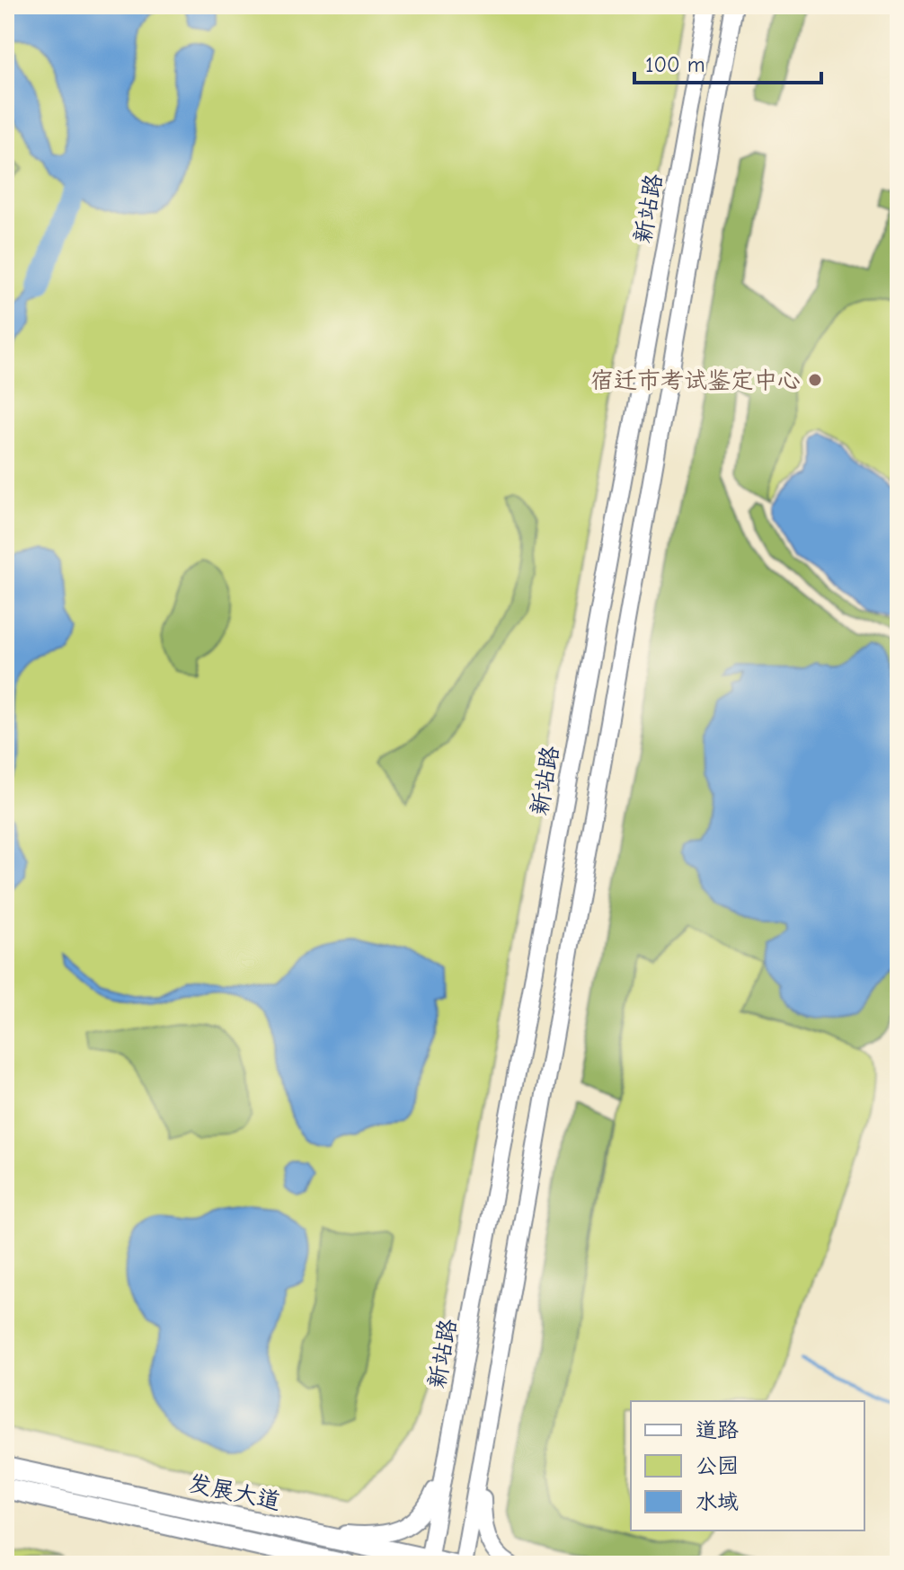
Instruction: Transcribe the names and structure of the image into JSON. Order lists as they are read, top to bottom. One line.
{"streets":{"main road":["发展大道"],"street":["新站路"]},"crossings":[["新站路","发展大道"]],"places":["宿迁市考试鉴定中心"],"legend":["道路","公园","水域"],"scale_bar":"100 m"}
